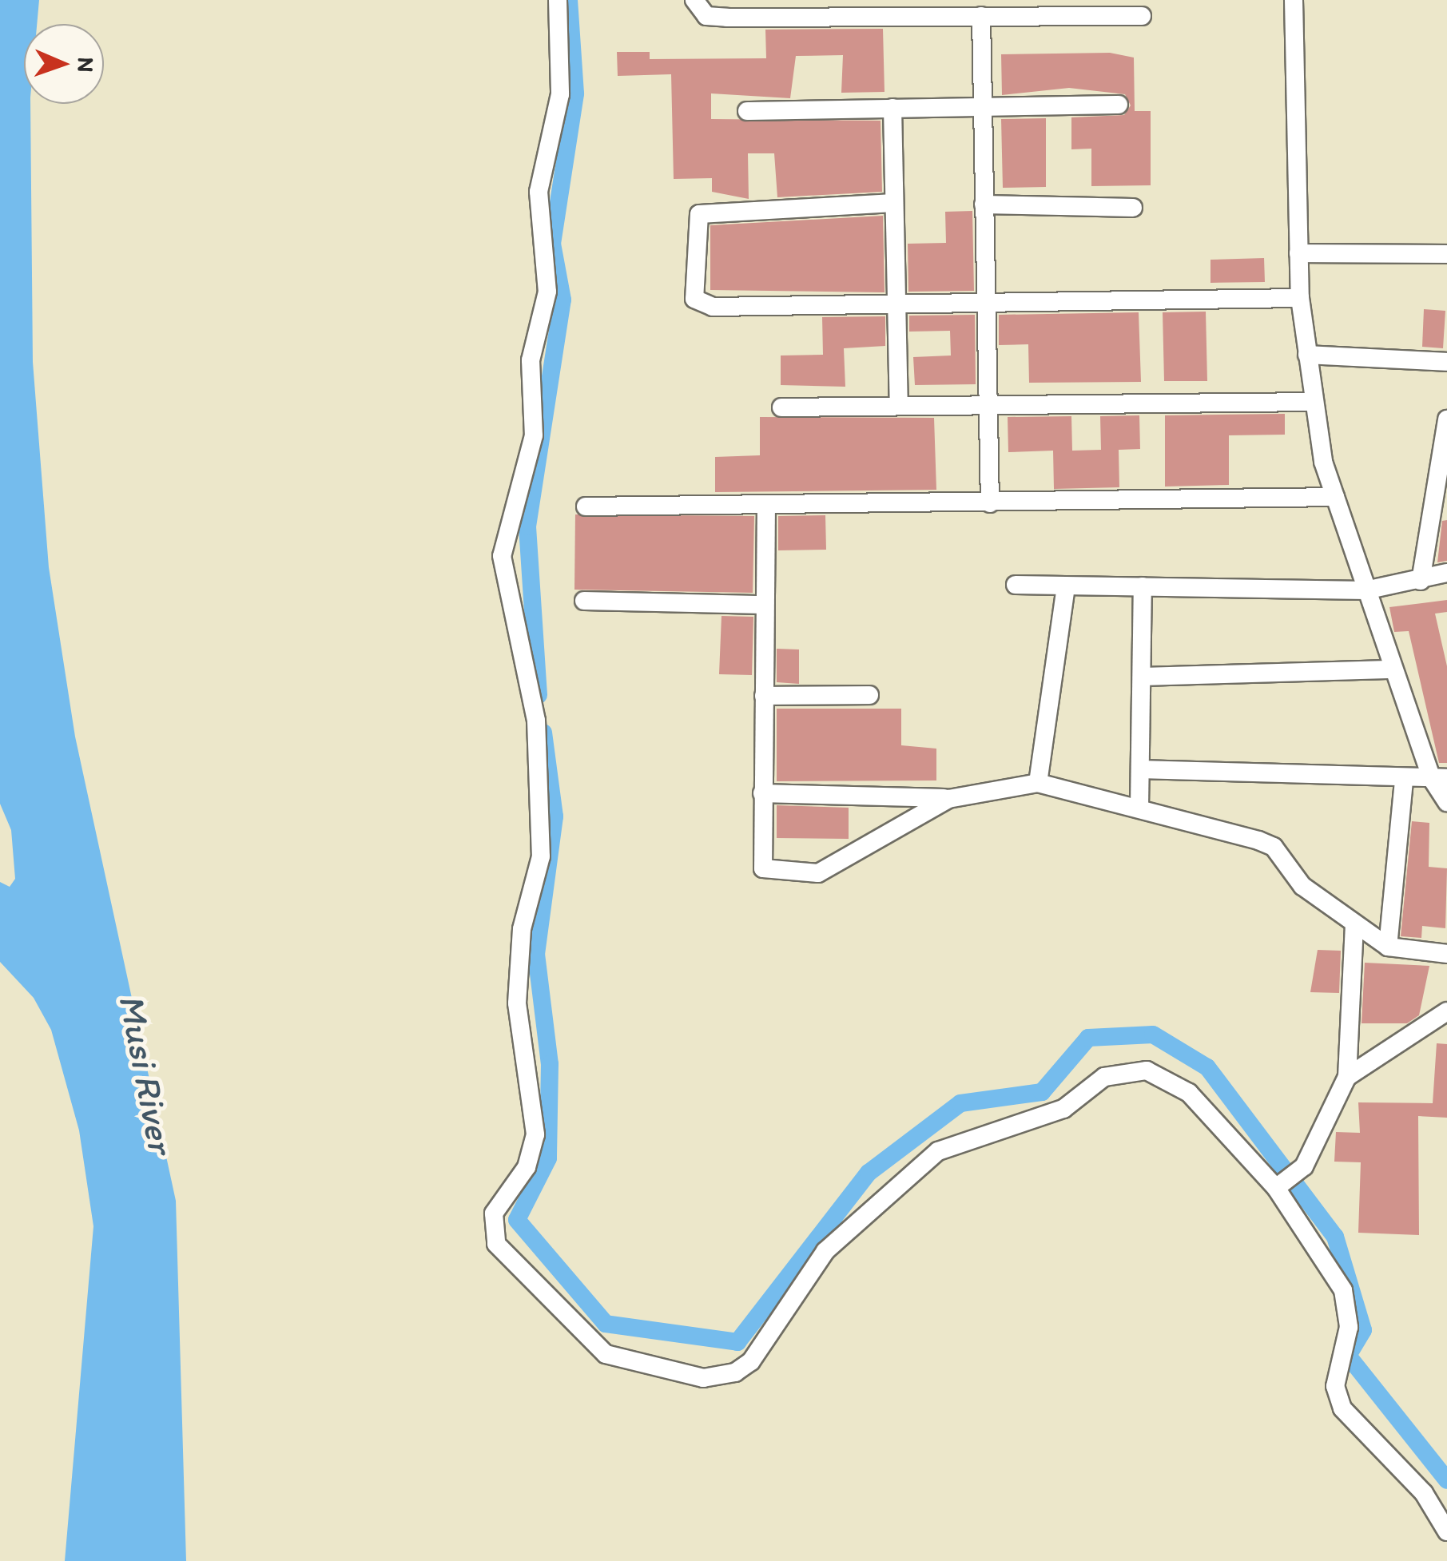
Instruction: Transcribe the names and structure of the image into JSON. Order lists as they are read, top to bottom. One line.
{"water":["Musi River"],"north":"right"}
